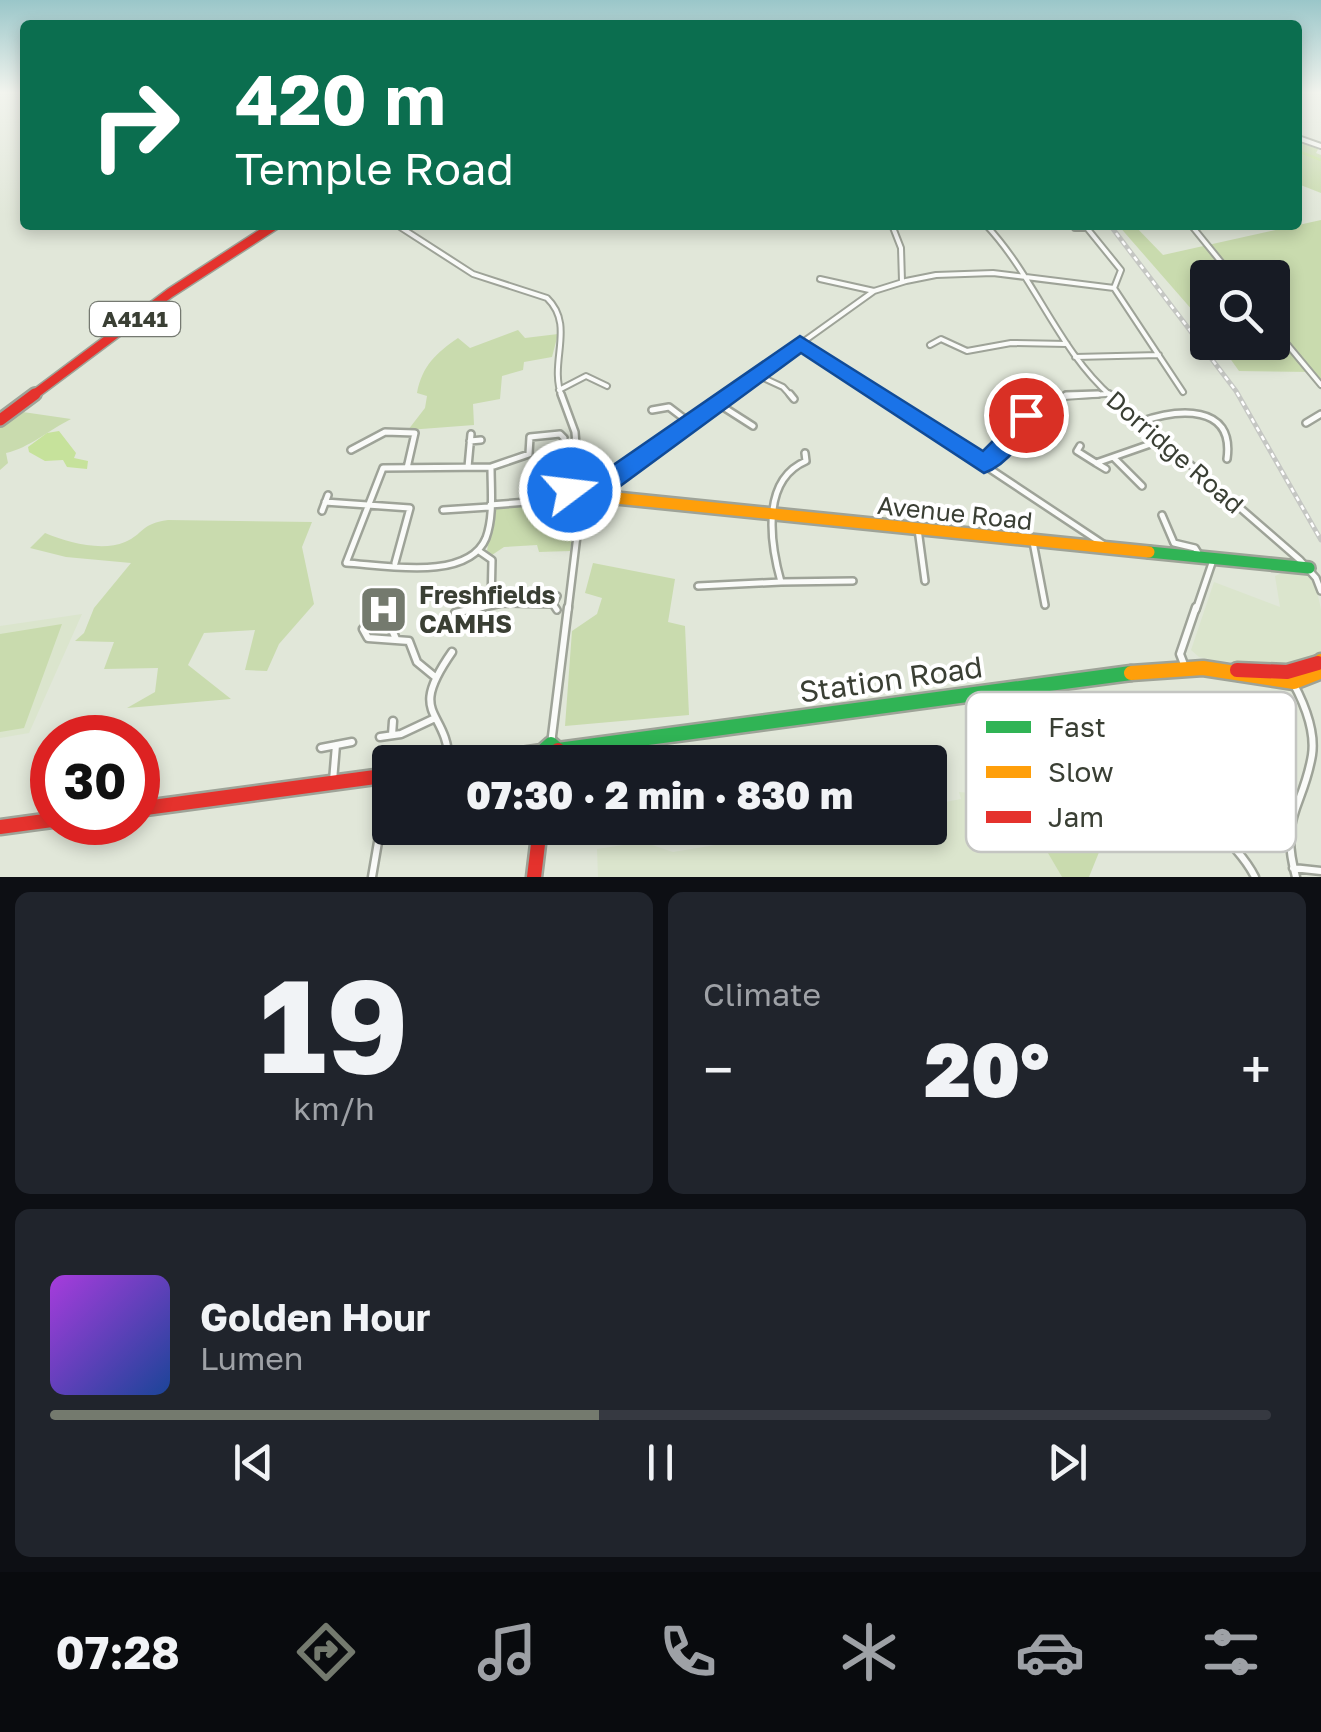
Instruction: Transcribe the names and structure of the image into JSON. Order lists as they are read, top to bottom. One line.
{"streets":{"main road":["A4141","Avenue Road","Station Road"],"street":["Dorridge Road"]},"crossings":[["Dorridge Road","Avenue Road"]],"places":{"hospital":["Freshfields CAMHS"]},"legend":["Fast","Slow","Jam"],"page":{"turn":["420 m","Temple Road"],"limit":"30","trip":"07:30 · 2 min · 830 m","tile":[["19","km/h"],"Climate"],"heat":["−","20°","+"],"song":["Golden Hour","Lumen"],"tabs":"07:28"}}
